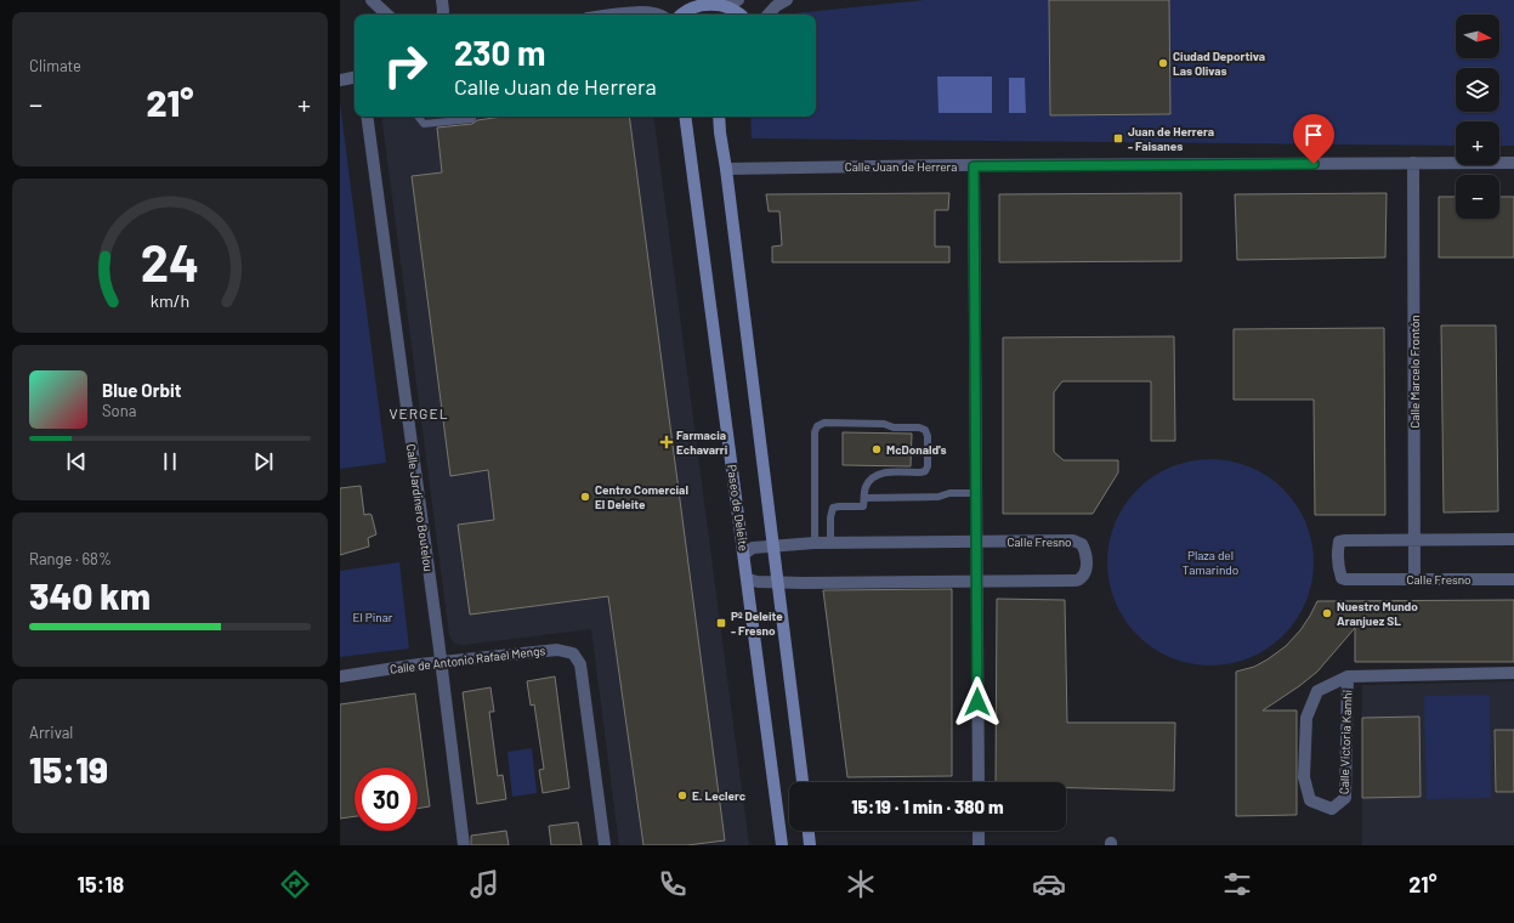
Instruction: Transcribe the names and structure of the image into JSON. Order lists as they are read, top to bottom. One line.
{"streets":{"main road":["Paseo de Deleite"],"street":["Calle Juan de Herrera","Calle Marcelo Frontón","Calle Jardinero Boutelou","Calle Fresno","Calle de Antonio Rafael Mengs","Calle Victoria Kamhi"]},"crossings":[["Calle Juan de Herrera","Calle Marcelo Frontón"],["Calle Marcelo Frontón","Calle Fresno"],["Calle Jardinero Boutelou","Calle de Antonio Rafael Mengs"],["Paseo de Deleite","Calle Fresno"]],"districts":["VERGEL"],"parks":["Plaza del Tamarindo","El Pinar"],"places":{"other":["Ciudad Deportiva Las Olivas","McDonald's","Centro Comercial El Deleite","Nuestro Mundo Aranjuez SL","E. Leclerc"],"transit":["Juan de Herrera - Faisanes","Pº Deleite - Fresno"],"health":["Farmacia Echavarri"]},"north":"right","page":{"tile":["Climate",["Range · 68%","340 km"],["Arrival","15:19"]],"map_buttons":["+","−"],"turn":["230 m","Calle Juan de Herrera"],"heat":["−","21°","+"],"song":["Blue Orbit","Sona"],"limit":"30","trip":"15:19 · 1 min · 380 m","tabs":["15:18","21°"],"gauge":["24","km/h"]}}
